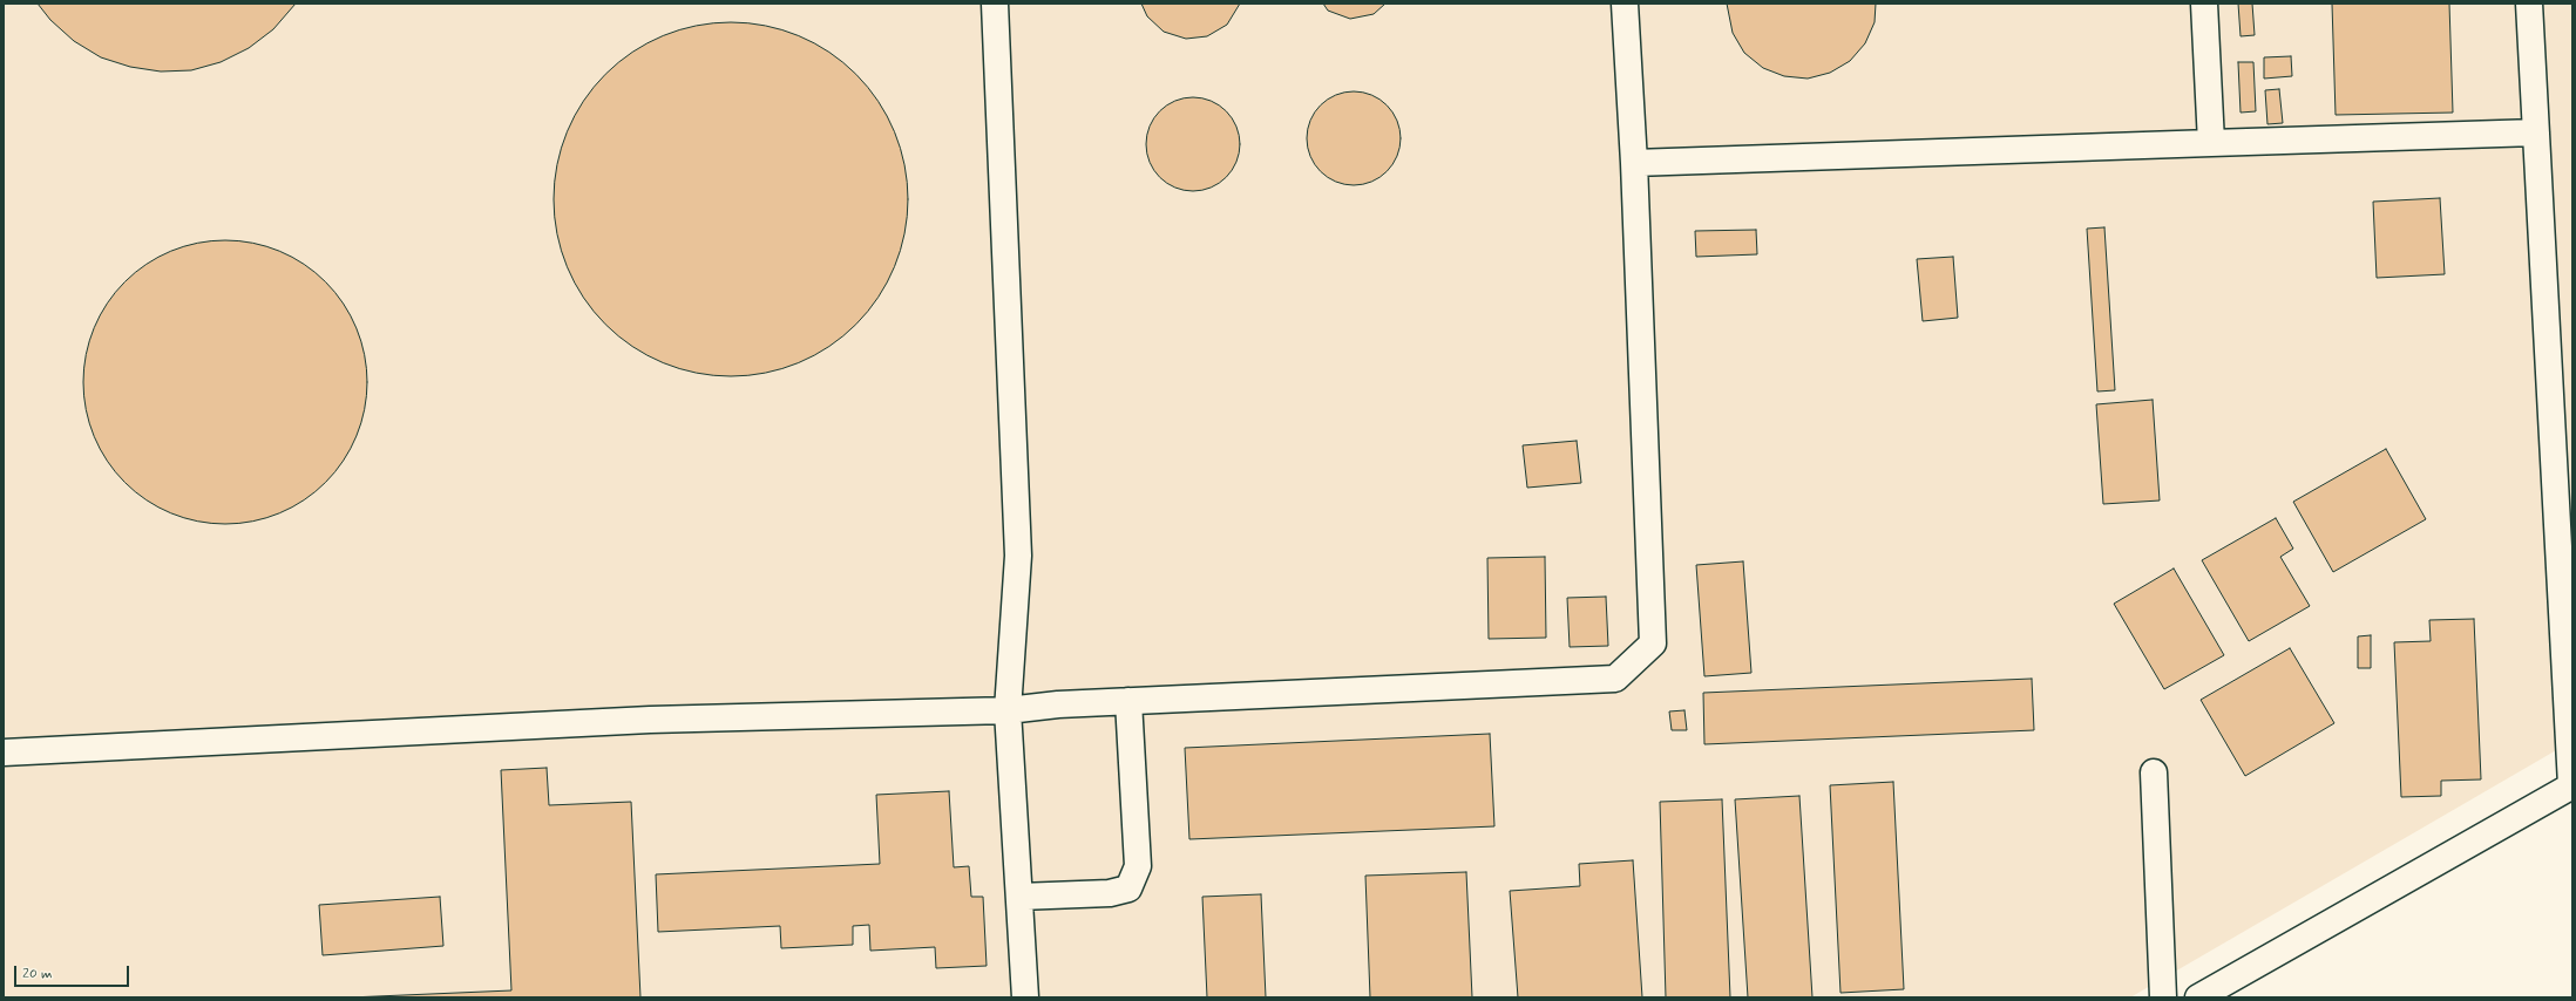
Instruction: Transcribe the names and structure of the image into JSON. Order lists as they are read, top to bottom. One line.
{"scale_bar":"20 m"}
